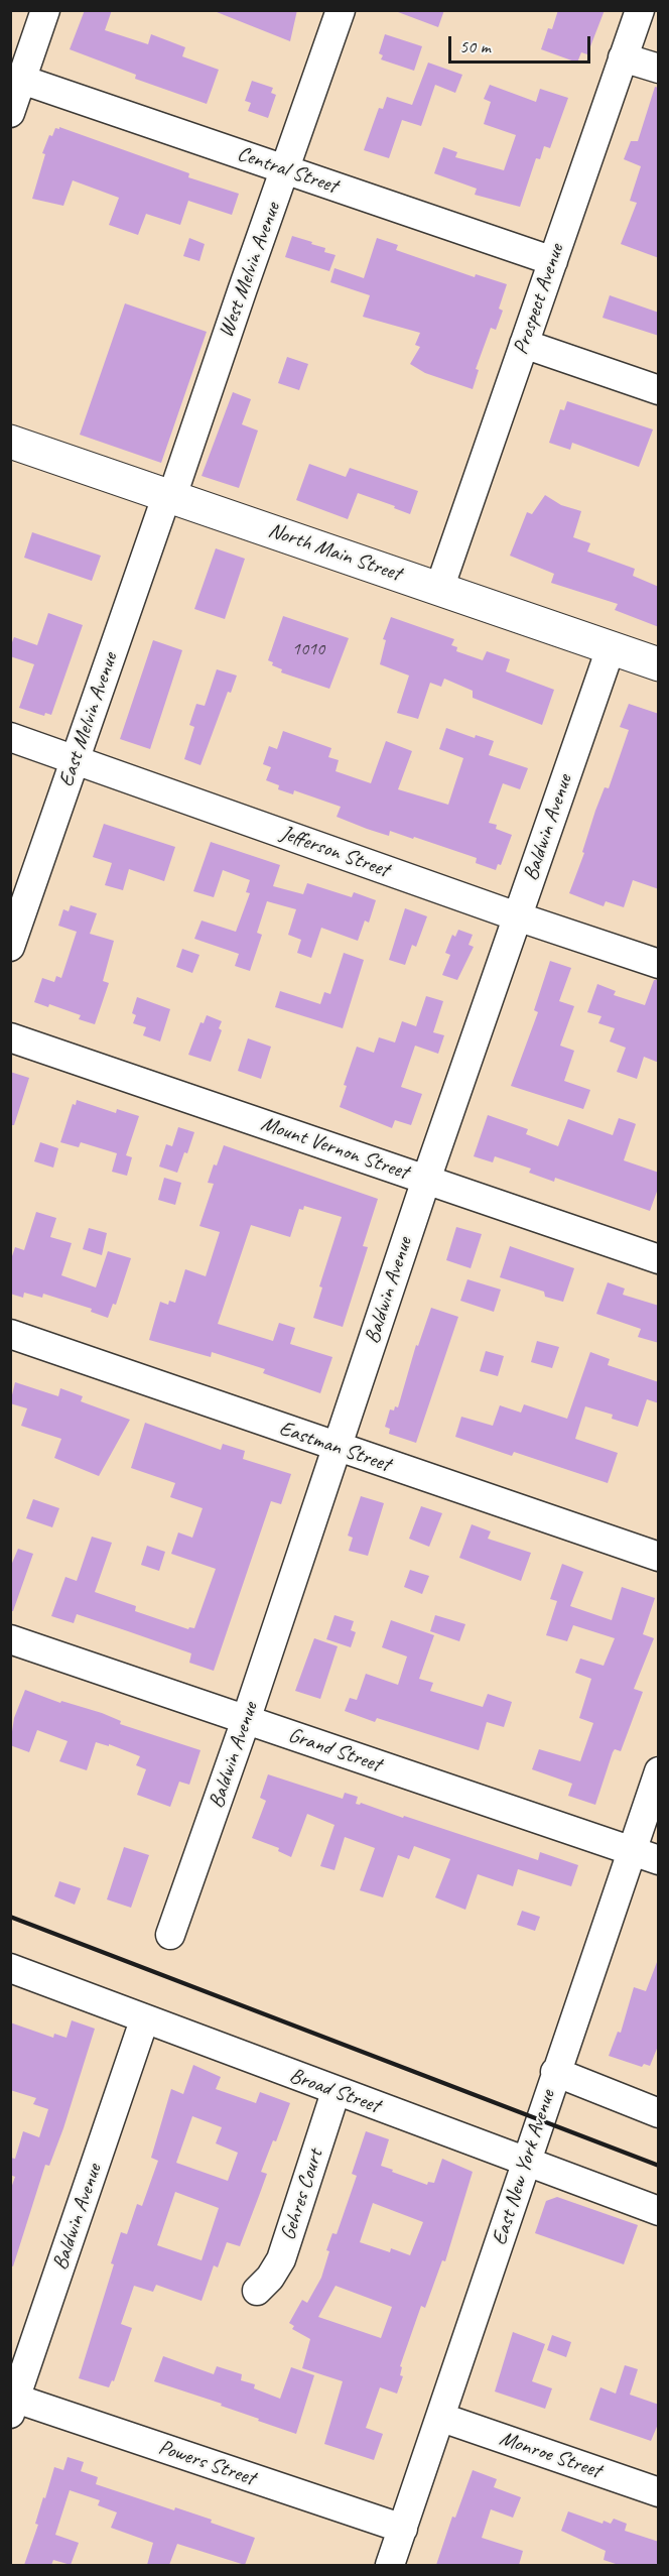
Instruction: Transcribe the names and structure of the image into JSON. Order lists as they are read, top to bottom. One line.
{"streets":{"main road":["North Main Street"],"street":["Central Street","West Melvin Avenue","Prospect Avenue","East Melvin Avenue","Baldwin Avenue","Jefferson Street","Mount Vernon Street","Eastman Street","Grand Street","Broad Street","East New York Avenue","Gehres Court","Monroe Street","Powers Street"]},"crossings":[["Central Street","West Melvin Avenue"],["Central Street","Prospect Avenue"],["West Melvin Avenue","North Main Street"],["West Melvin Avenue","East Melvin Avenue"],["Prospect Avenue","North Main Street"],["North Main Street","East Melvin Avenue"],["North Main Street","Baldwin Avenue"],["East Melvin Avenue","Jefferson Street"],["Baldwin Avenue","Jefferson Street"],["Baldwin Avenue","Mount Vernon Street"],["Baldwin Avenue","Eastman Street"],["Baldwin Avenue","Grand Street"],["Baldwin Avenue","Broad Street"],["Baldwin Avenue","Powers Street"],["Grand Street","East New York Avenue"],["Broad Street","East New York Avenue"],["Broad Street","Gehres Court"],["East New York Avenue","Monroe Street"],["East New York Avenue","Powers Street"]],"house_numbers":["1010"],"scale_bar":"50 m"}
